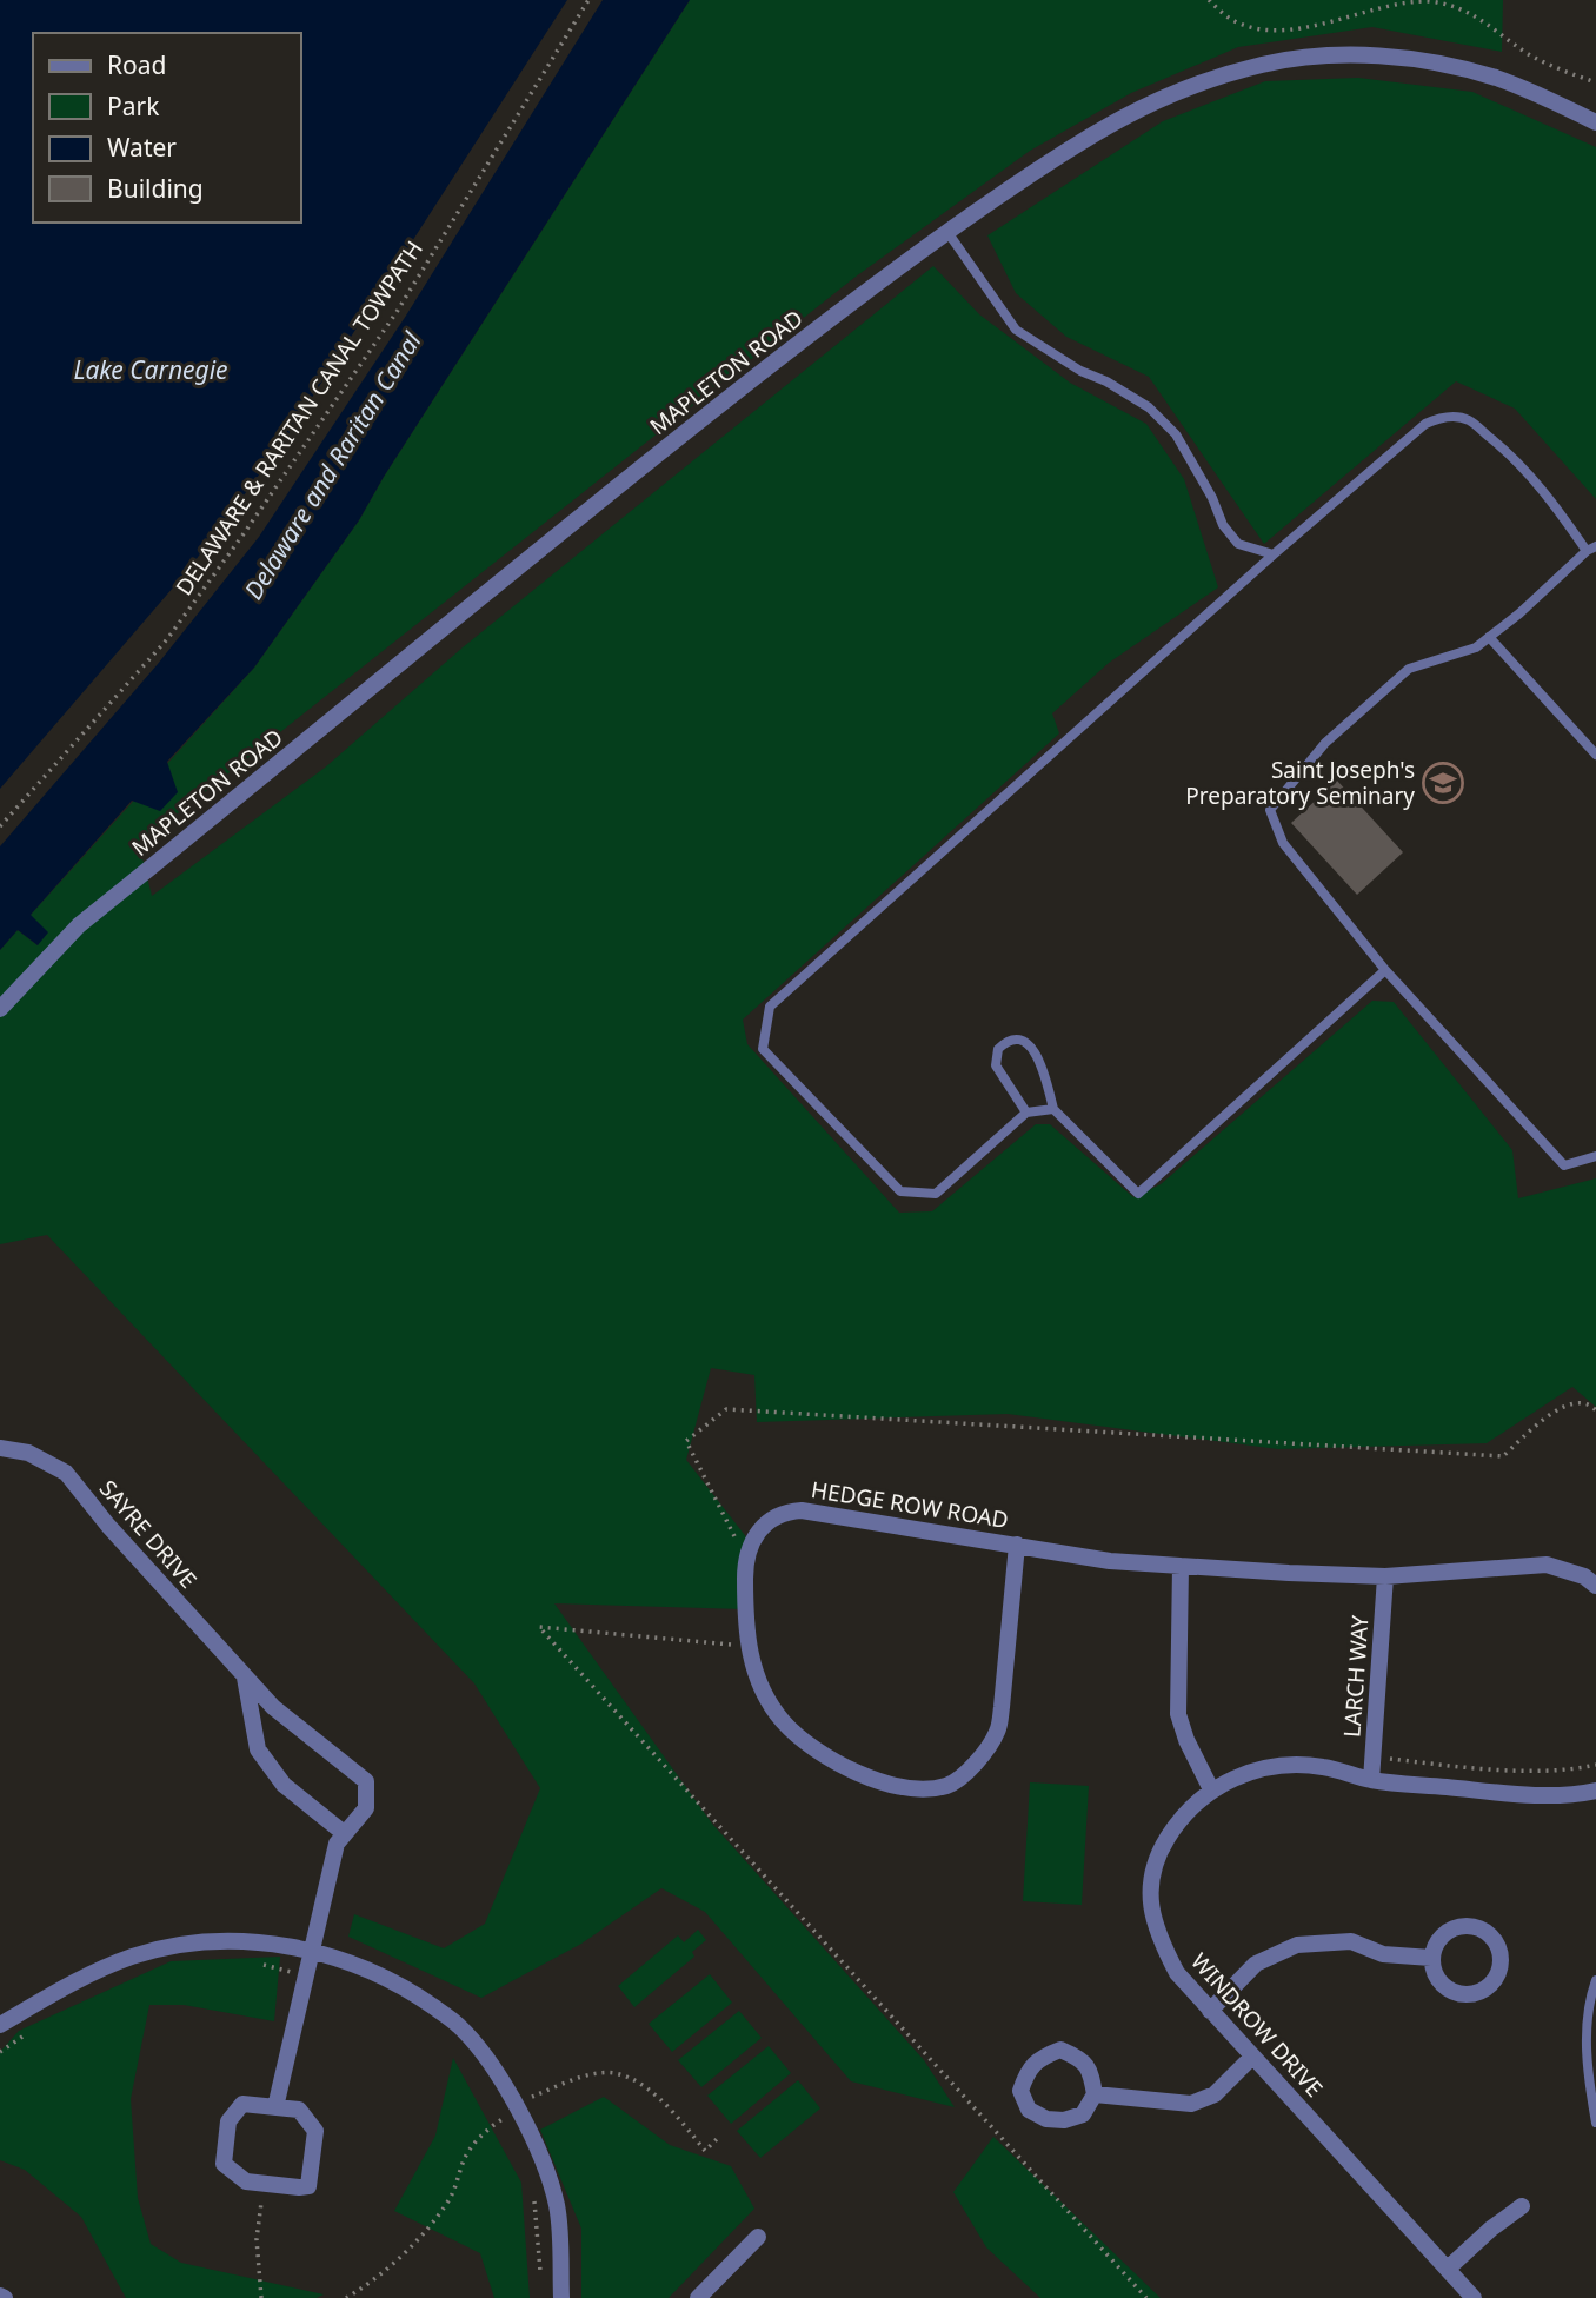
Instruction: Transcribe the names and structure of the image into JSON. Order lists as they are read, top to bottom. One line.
{"streets":{"street":["MAPLETON ROAD","HEDGE ROW ROAD","SAYRE DRIVE","LARCH WAY","WINDROW DRIVE"],"path":["DELAWARE & RARITAN CANAL TOWPATH"]},"crossings":[["HEDGE ROW ROAD","LARCH WAY"],["LARCH WAY","WINDROW DRIVE"]],"water":["Lake Carnegie","Delaware and Raritan Canal"],"places":{"school or university":["Saint Joseph's Preparatory Seminary"]},"legend":["Road","Park","Water","Building"]}
